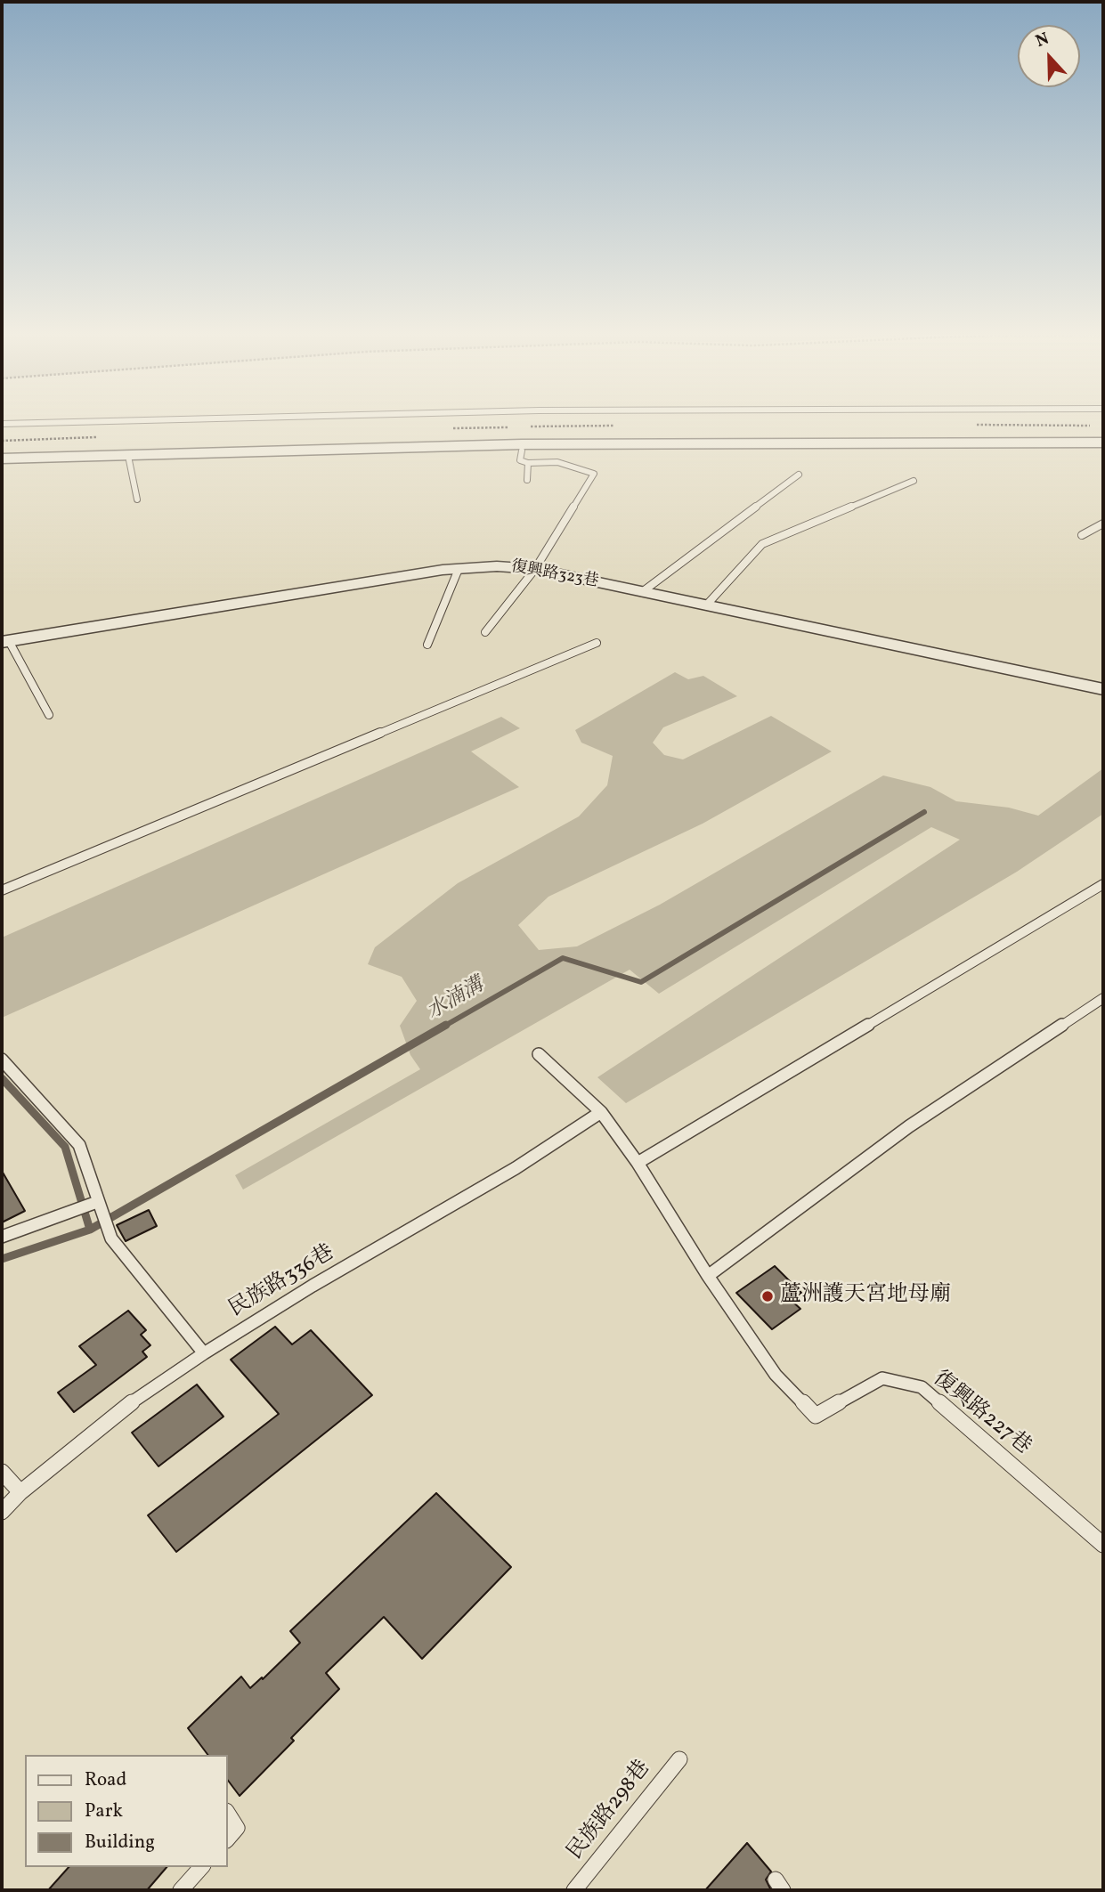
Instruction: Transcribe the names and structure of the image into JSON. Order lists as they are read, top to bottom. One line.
{"streets":{"street":["復興路323巷"],"lane":["民族路336巷","復興路227巷","民族路298巷"]},"crossings":[["民族路336巷","復興路227巷"]],"water":["水湳溝"],"places":["蘆洲護天宮地母廟"],"legend":["Road","Park","Building"],"north":"top"}
